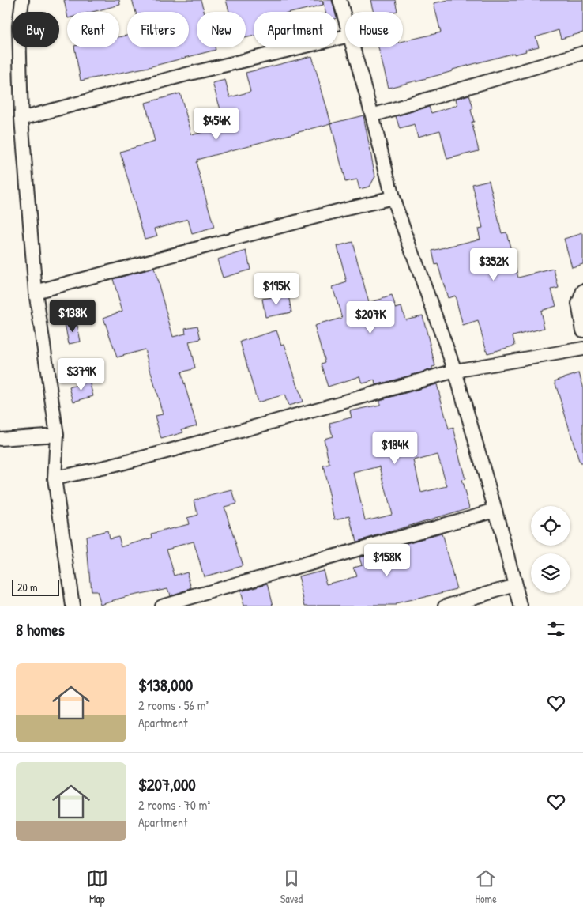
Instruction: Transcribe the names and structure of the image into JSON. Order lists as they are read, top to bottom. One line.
{"scale_bar":"20 m","page":{"chip":["Buy","Rent","Filters","New","Apartment","House"],"price":["$454K","$352K","$195K","$138K","$207K","$379K","$184K","$158K"],"scale":"20 m","heading":"8 homes","list":[{"name":"$138,000","note":"2 rooms · 56 m² · Apartment"},{"name":"$207,000","note":"2 rooms · 70 m² · Apartment"}],"tabs":["Map","Saved","Home"]}}
